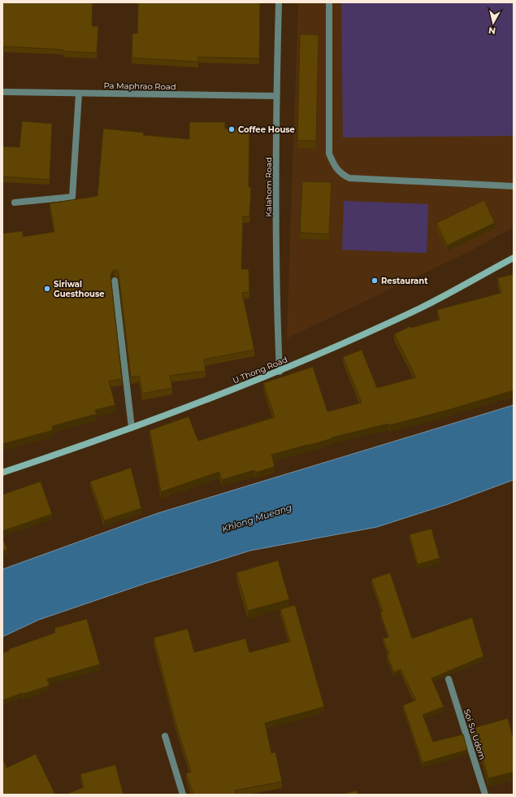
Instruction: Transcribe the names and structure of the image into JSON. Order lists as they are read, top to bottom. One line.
{"streets":{"main road":["U Thong Road"],"street":["Pa Maphrao Road","Kalahom Road","Soi Su Udom"]},"crossings":[["Pa Maphrao Road","Kalahom Road"],["Kalahom Road","U Thong Road"]],"water":["Khlong Mueang"],"places":["Coffee House","Restaurant","Siriwal Guesthouse"],"north":"bottom"}
